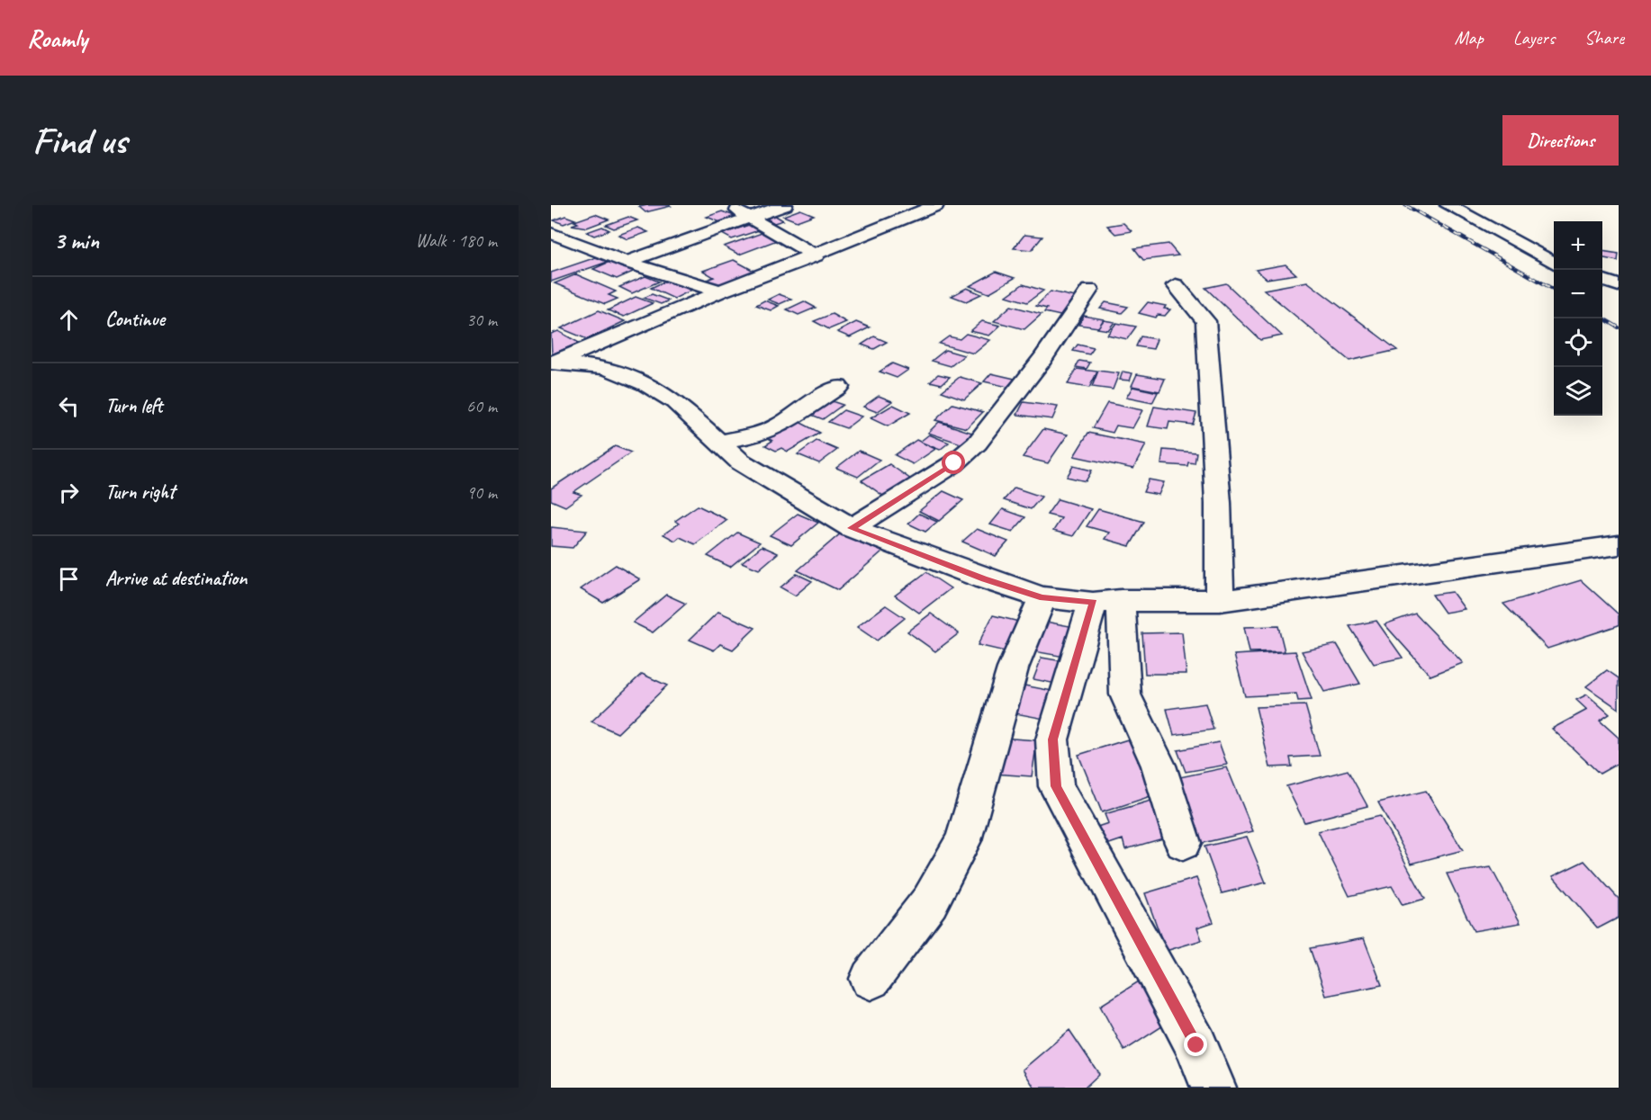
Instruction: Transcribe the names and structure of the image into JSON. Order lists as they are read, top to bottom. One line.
{"page":{"header":"Roamly","nav":["Map","Layers","Share"],"buttons":"Directions","title":"Find us","heading":["3 min","Walk · 180 m"],"map_buttons":["+","−"],"list":[["Continue","30 m"],["Turn left","60 m"],["Turn right","90 m"],"Arrive at destination"]}}
